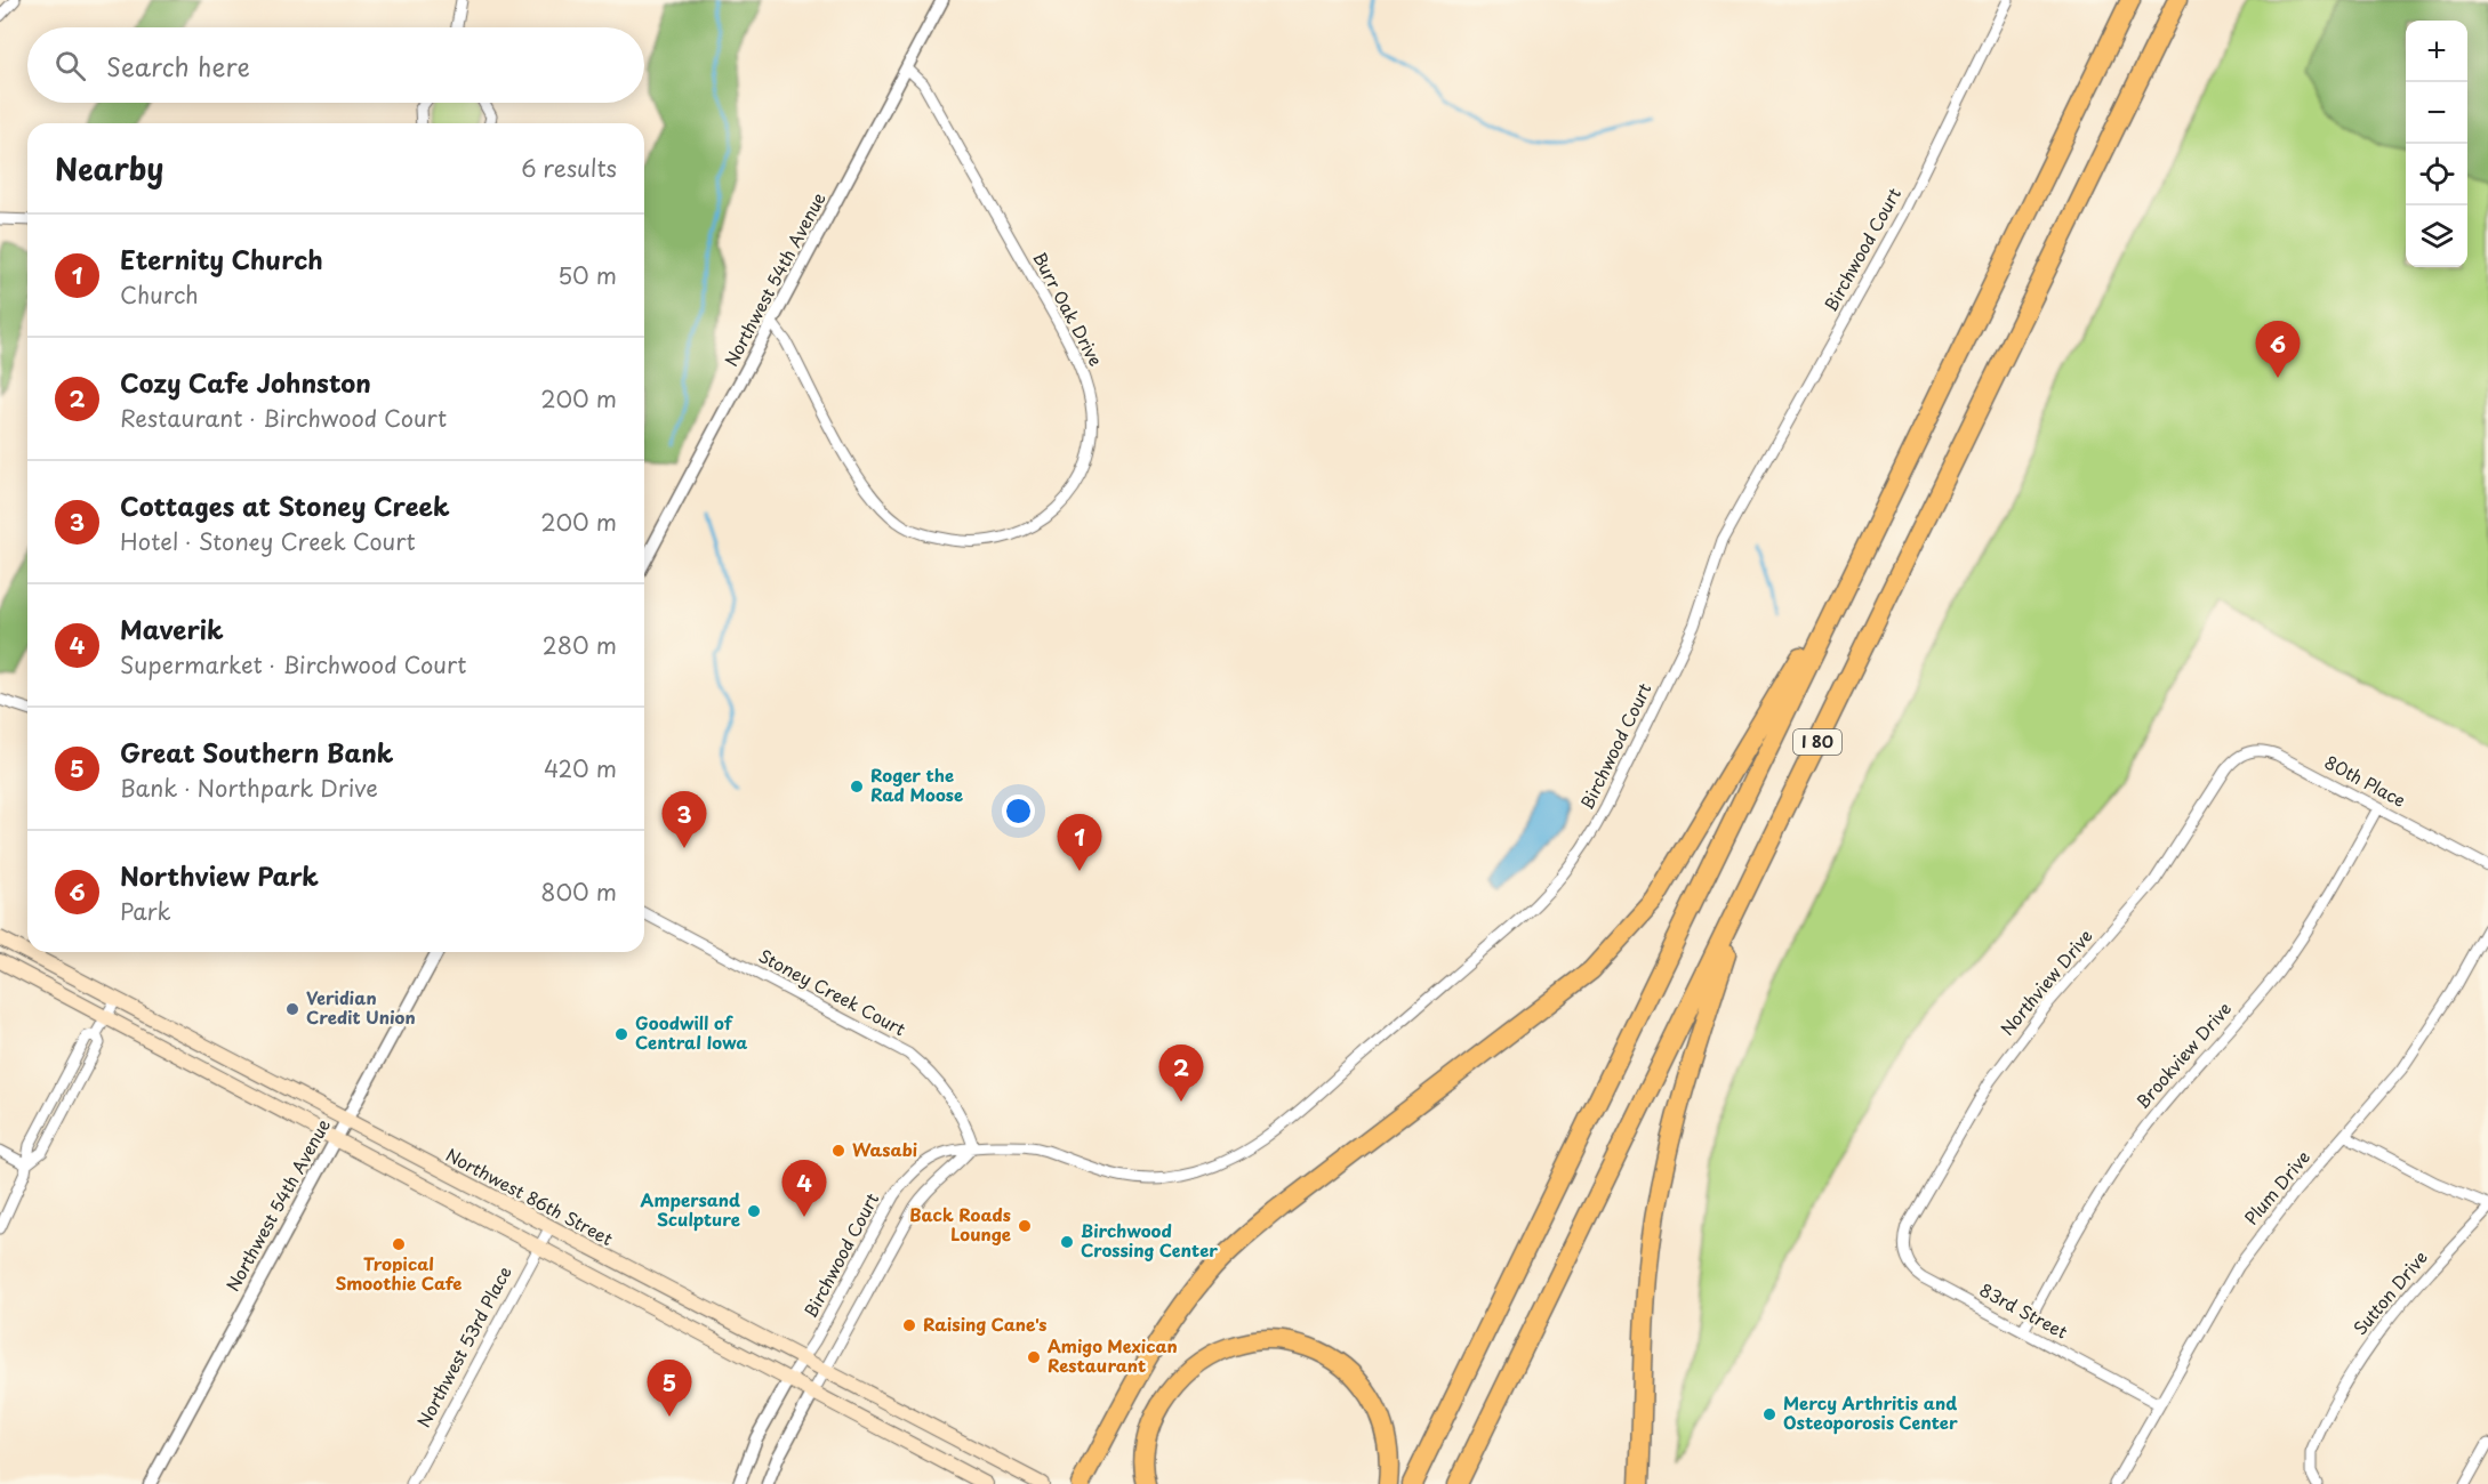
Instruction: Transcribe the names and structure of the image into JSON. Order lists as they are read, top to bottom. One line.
{"streets":{"highway":["I 80"],"main road":["Northwest 86th Street"],"street":["Birchwood Court","Northwest 54th Avenue","Burr Oak Drive","80th Place","Northview Drive","Stoney Creek Court","Brookview Drive","Plum Drive","Sutton Drive","83rd Street","Northwest 53rd Place"]},"crossings":[["Birchwood Court","Stoney Creek Court"],["Birchwood Court","Northwest 86th Street"],["Northwest 54th Avenue","Burr Oak Drive"],["Northwest 54th Avenue","Northwest 86th Street"],["80th Place","Northview Drive"],["80th Place","Brookview Drive"],["Northview Drive","83rd Street"],["Brookview Drive","83rd Street"],["Plum Drive","83rd Street"],["Northwest 86th Street","Northwest 53rd Place"]],"places":["Roger the Rad Moose","Veridian Credit Union","Goodwill of Central Iowa","Wasabi","Ampersand Sculpture","Back Roads Lounge","Birchwood Crossing Center","Tropical Smoothie Cafe","Raising Cane's","Amigo Mexican Restaurant","Mercy Arthritis and Osteoporosis Center"],"page":{"map_buttons":["+","−"],"search":"Search here","heading":["Nearby","6 results"],"list":[{"mark":"1","name":"Eternity Church","note":"Church","value":"50 m"},{"mark":"2","name":"Cozy Cafe Johnston","note":"Restaurant · Birchwood Court","value":"200 m"},{"mark":"3","name":"Cottages at Stoney Creek","note":"Hotel · Stoney Creek Court","value":"200 m"},{"mark":"4","name":"Maverik","note":"Supermarket · Birchwood Court","value":"280 m"},{"mark":"5","name":"Great Southern Bank","note":"Bank · Northpark Drive","value":"420 m"},{"mark":"6","name":"Northview Park","note":"Park","value":"800 m"}],"pins":["6","3","1","2","4","5"]}}
